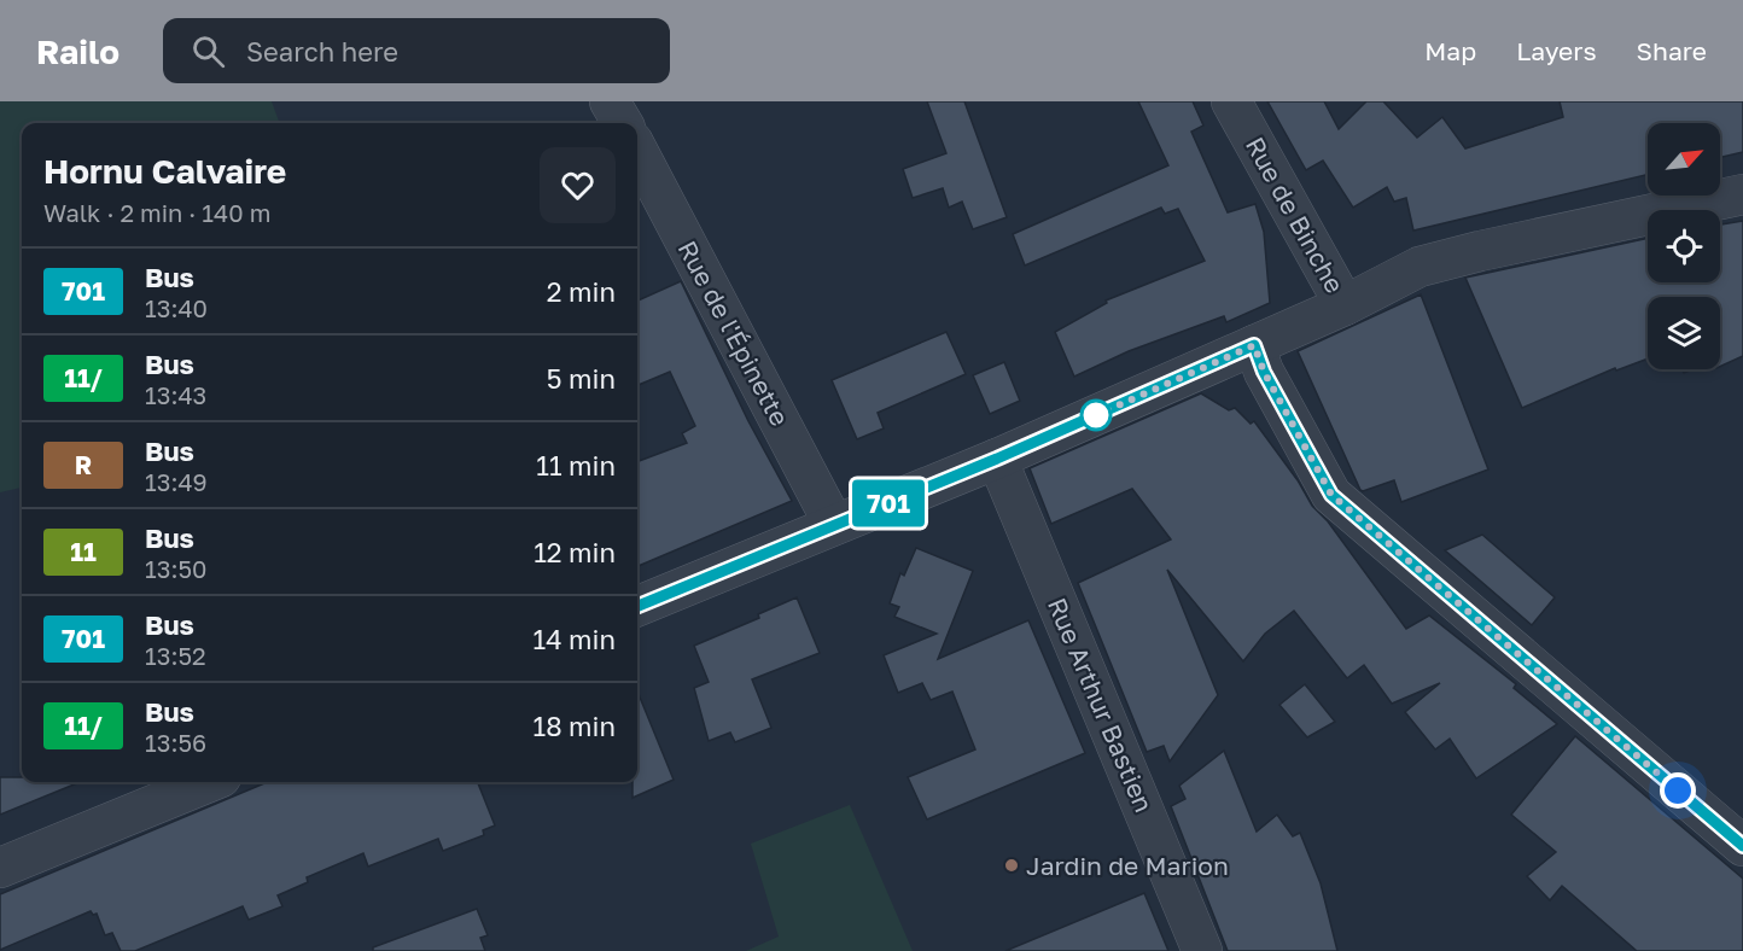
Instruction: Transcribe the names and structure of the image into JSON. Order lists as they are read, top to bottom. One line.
{"streets":{"street":["Rue de Binche","Rue de l'Épinette","Rue Arthur Bastien"]},"crossings":[["Rue de Binche","Rue de l'Épinette"],["Rue de Binche","Rue Arthur Bastien"]],"places":["Jardin de Marion"],"lines":["bus line 701"],"north":"top right","page":{"header":"Railo","search":"Search here","nav":["Map","Layers","Share"],"on_map":"701","heading":["Hornu Calvaire","Walk · 2 min · 140 m"],"list":[{"mark":"701","name":"Bus","note":"13:40","value":"2 min"},{"mark":"11/","name":"Bus","note":"13:43","value":"5 min"},{"mark":"R","name":"Bus","note":"13:49","value":"11 min"},{"mark":"11","name":"Bus","note":"13:50","value":"12 min"},{"mark":"701","name":"Bus","note":"13:52","value":"14 min"},{"mark":"11/","name":"Bus","note":"13:56","value":"18 min"}]}}
